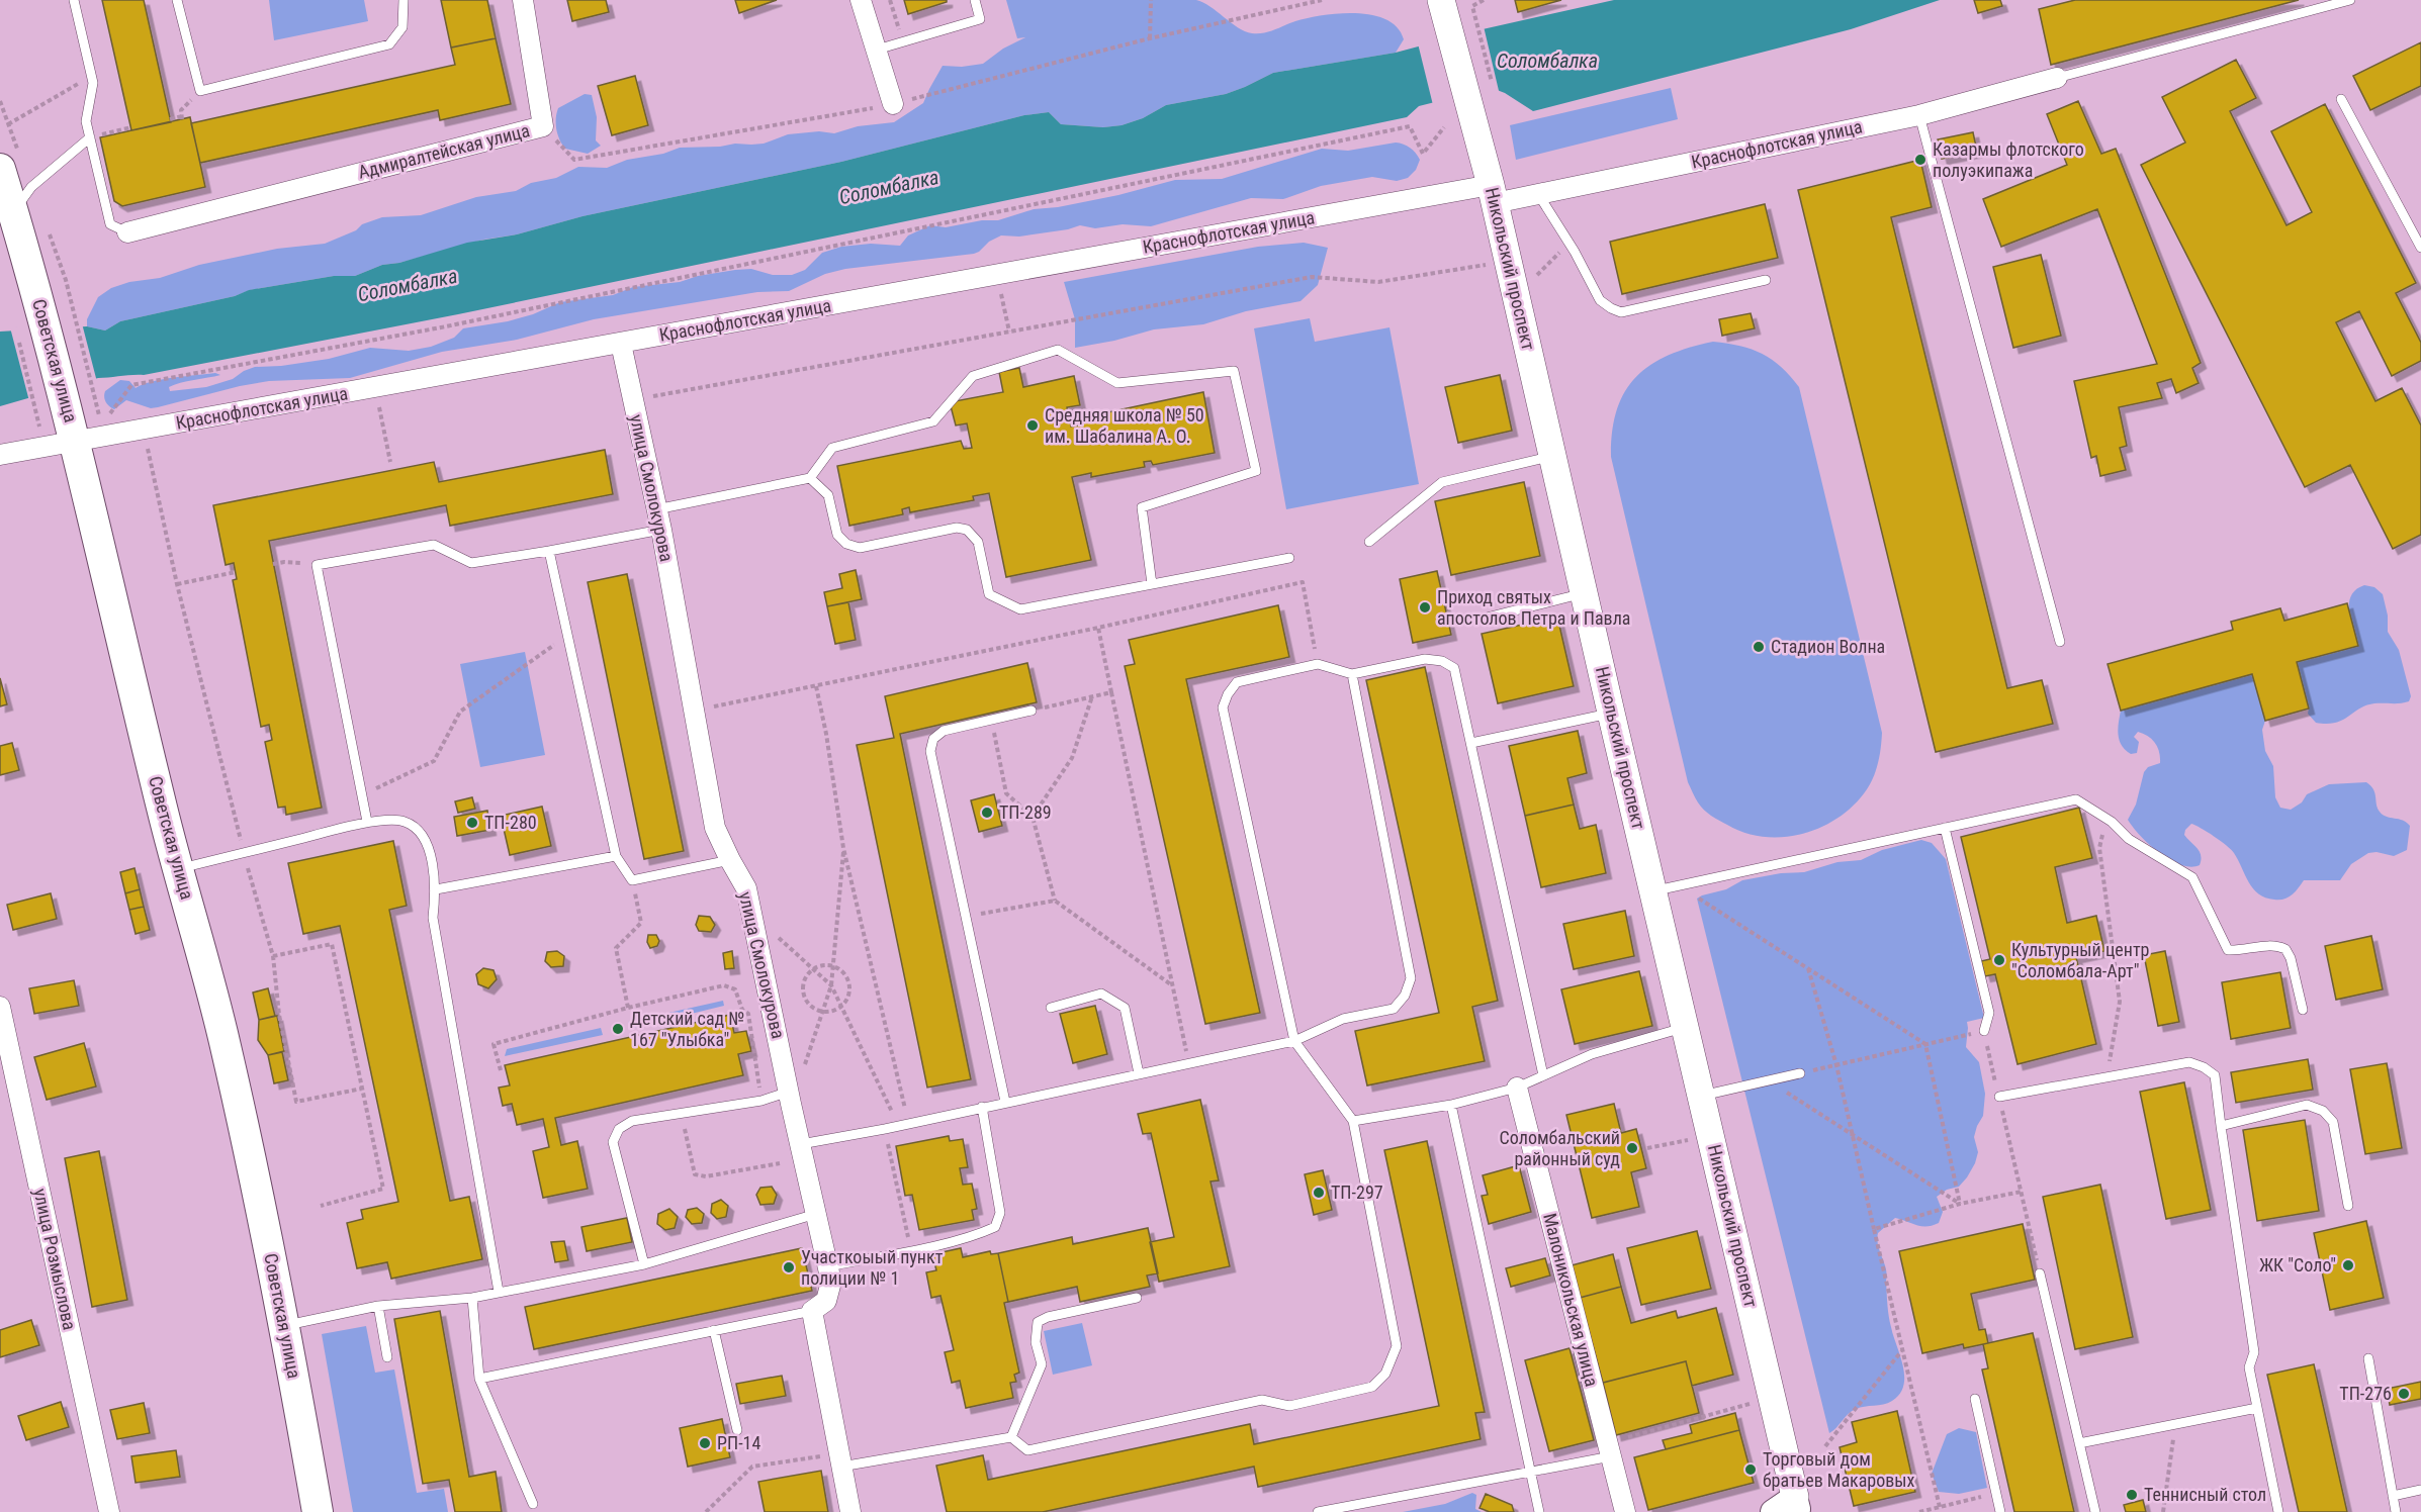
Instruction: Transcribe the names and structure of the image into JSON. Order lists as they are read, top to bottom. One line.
{"streets":{"main road":["Никольский проспект","Советская улица"],"street":["Краснофлотская улица","Адмиралтейская улица","улица Смолокурова","улица Розмыслова","Малоникольская улица"]},"crossings":[["Краснофлотская улица","Никольский проспект"],["Краснофлотская улица","Советская улица"],["Краснофлотская улица","улица Смолокурова"]],"water":["Соломбалка"],"places":["Казармы флотского полуэкипажа","Средняя школа № 50 им. Шабалина А. О.","Приход святых апостолов Петра и Павла","Стадион Волна","ТП-289","ТП-280","Культурный центр \"Соломбала-Арт\"","Детский сад № 167 \"Улыбка\"","Соломбальский районный суд","ТП-297","ЖК \"Соло\"","Участкоыый пункт полиции № 1","ТП-276","РП-14","Торговый дом братьев Макаровых","Теннисный стол"]}
